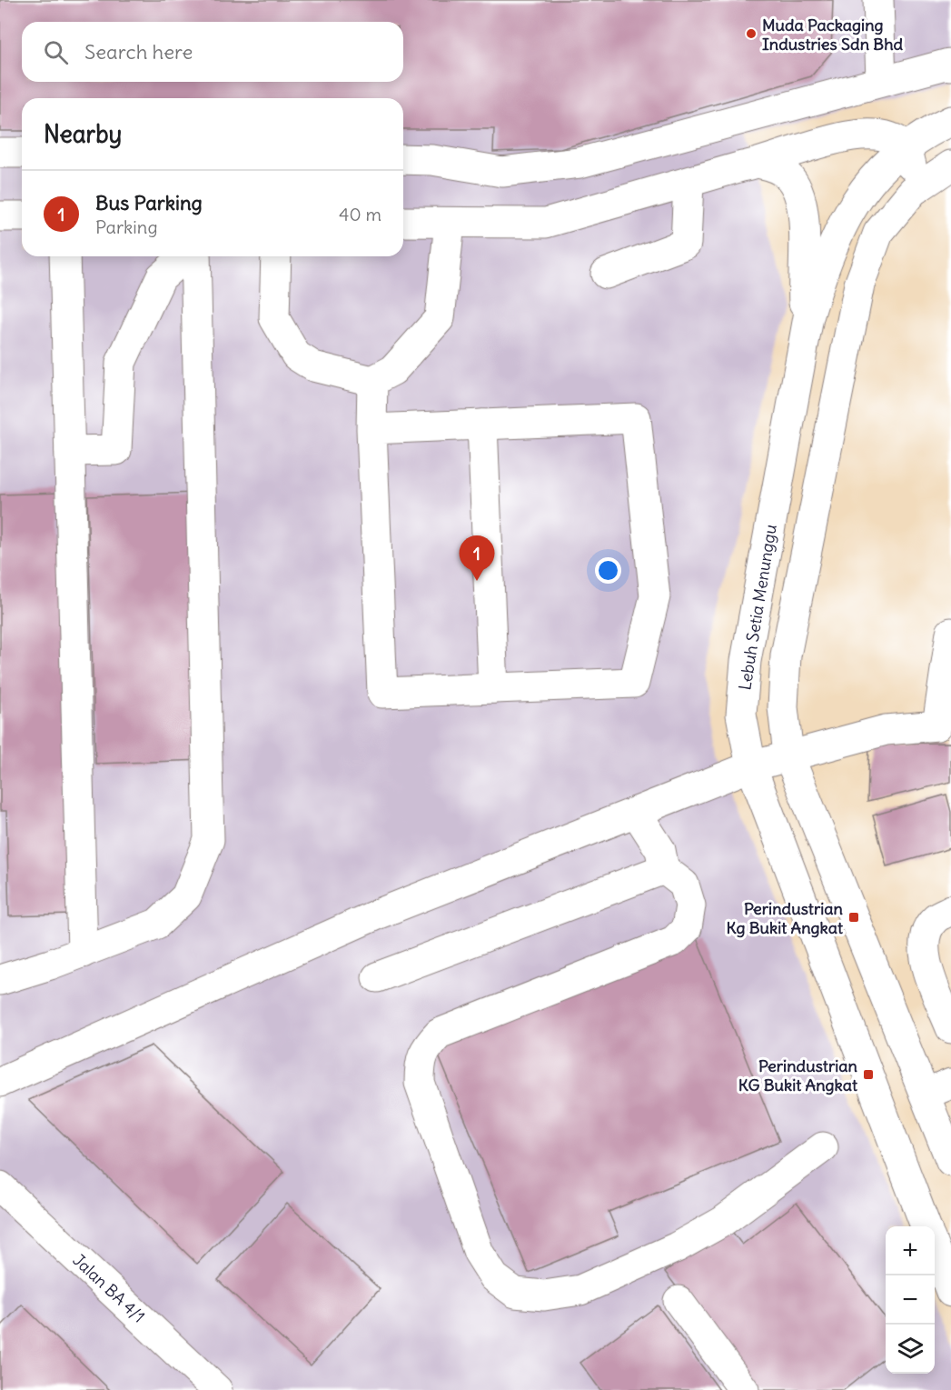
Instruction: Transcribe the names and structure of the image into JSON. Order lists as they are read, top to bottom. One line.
{"streets":{"street":["Lebuh Setia Menunggu","Jalan BA 4/1"]},"places":{"other":["Muda Packaging Industries Sdn Bhd"],"transit":["Perindustrian Kg Bukit Angkat","Perindustrian KG Bukit Angkat"]},"page":{"search":"Search here","heading":"Nearby","list":[{"mark":"1","name":"Bus Parking","note":"Parking","value":"40 m"}],"pins":"1","map_buttons":["+","−"]}}
